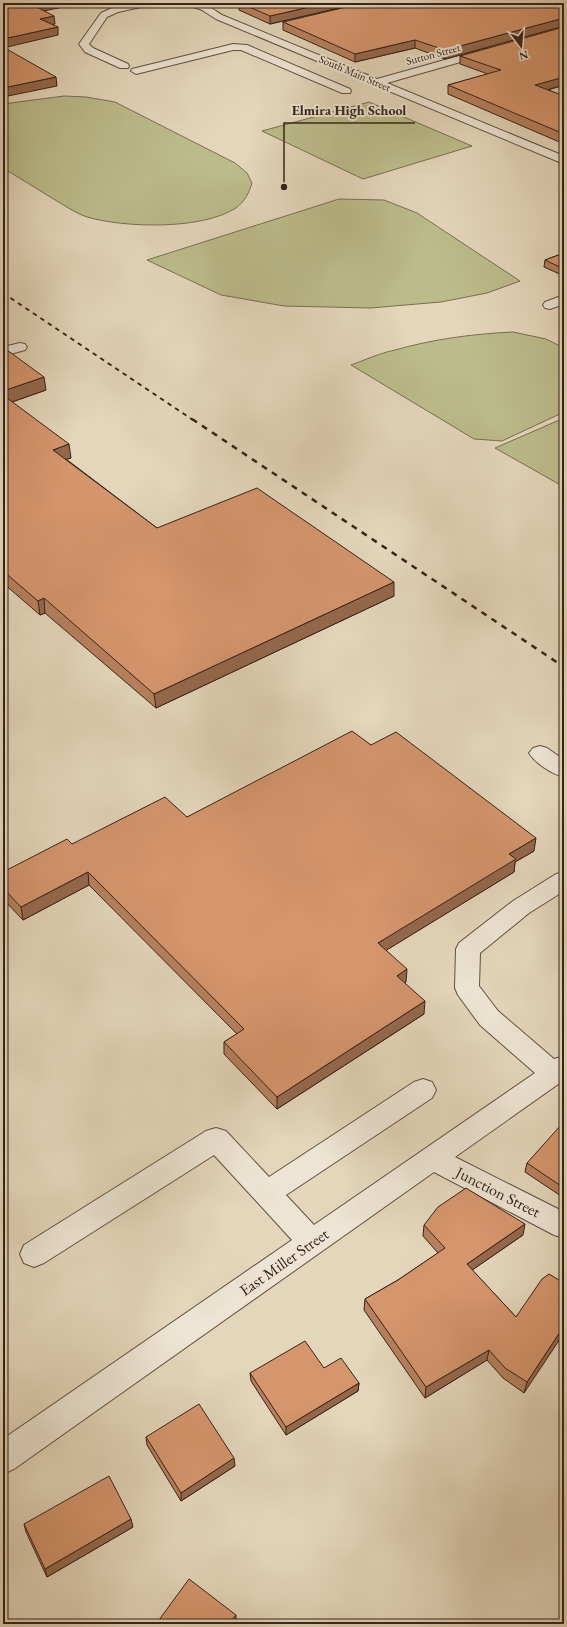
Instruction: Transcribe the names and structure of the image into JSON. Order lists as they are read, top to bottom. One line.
{"streets":{"street":["Sutton Street","South Main Street","Junction Street","East Miller Street"]},"crossings":[["Sutton Street","South Main Street"],["Junction Street","East Miller Street"]],"places":["Elmira High School"],"north":"bottom"}
